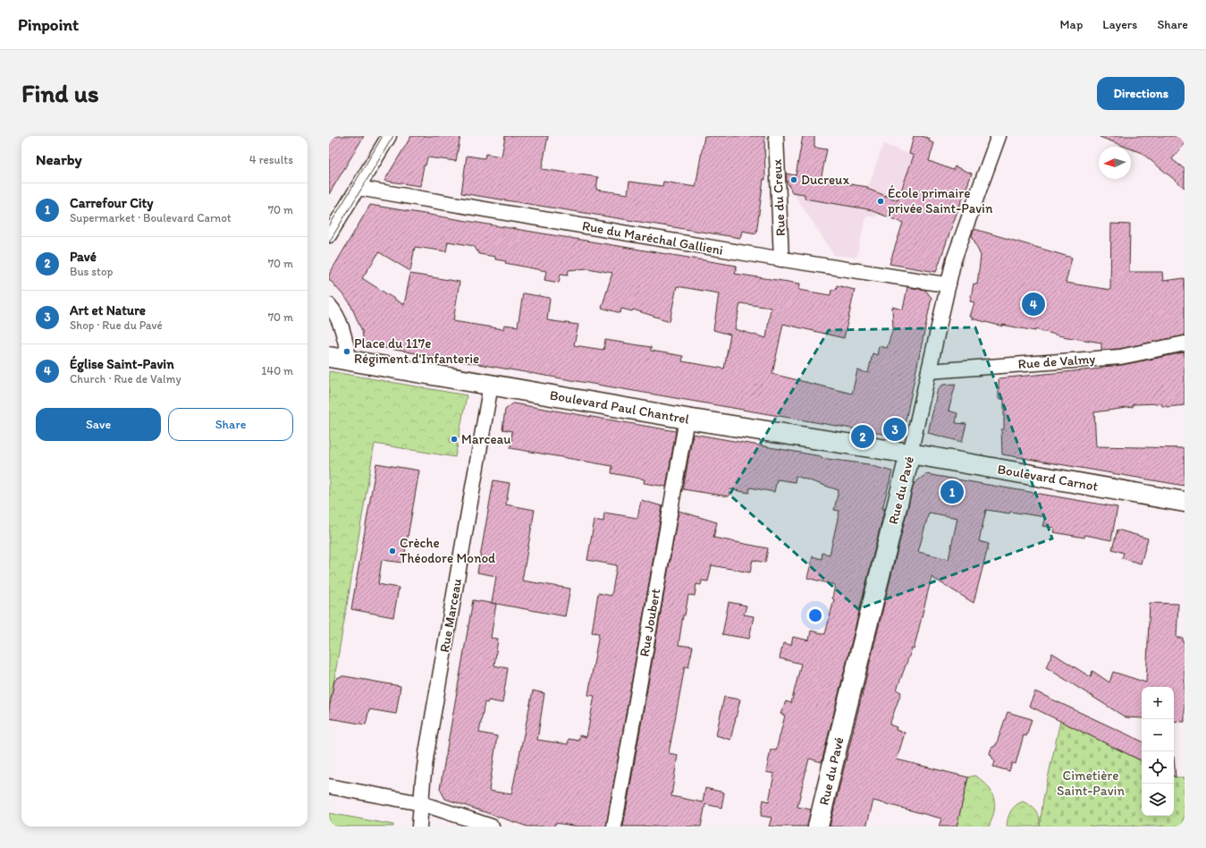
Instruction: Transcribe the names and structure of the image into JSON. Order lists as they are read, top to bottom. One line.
{"streets":{"street":["Rue du Creux","Rue du Maréchal Gallieni","Rue de Valmy","Boulevard Paul Chantrel","Boulevard Carnot","Rue du Pavé","Rue Marceau","Rue Joubert"]},"crossings":[["Rue du Creux","Rue du Maréchal Gallieni"],["Rue du Maréchal Gallieni","Rue du Pavé"],["Rue de Valmy","Rue du Pavé"],["Boulevard Paul Chantrel","Boulevard Carnot"],["Boulevard Paul Chantrel","Rue du Pavé"],["Boulevard Paul Chantrel","Rue Marceau"],["Boulevard Paul Chantrel","Rue Joubert"],["Boulevard Carnot","Rue du Pavé"]],"parks":["Cimetière Saint-Pavin"],"places":["Ducreux","École primaire privée Saint-Pavin","Place du 117e Régiment d'Infanterie","Marceau","Crèche Théodore Monod"],"north":"left","page":{"header":"Pinpoint","nav":["Map","Layers","Share"],"buttons":["Directions",["Save","Share"]],"title":"Find us","heading":["Nearby","4 results"],"list":[{"mark":"1","name":"Carrefour City","note":"Supermarket · Boulevard Carnot","value":"70 m"},{"mark":"2","name":"Pavé","note":"Bus stop","value":"70 m"},{"mark":"3","name":"Art et Nature","note":"Shop · Rue du Pavé","value":"70 m"},{"mark":"4","name":"Église Saint-Pavin","note":"Church · Rue de Valmy","value":"140 m"}],"pins":["4","3","2","1"],"map_buttons":["+","−"]}}
